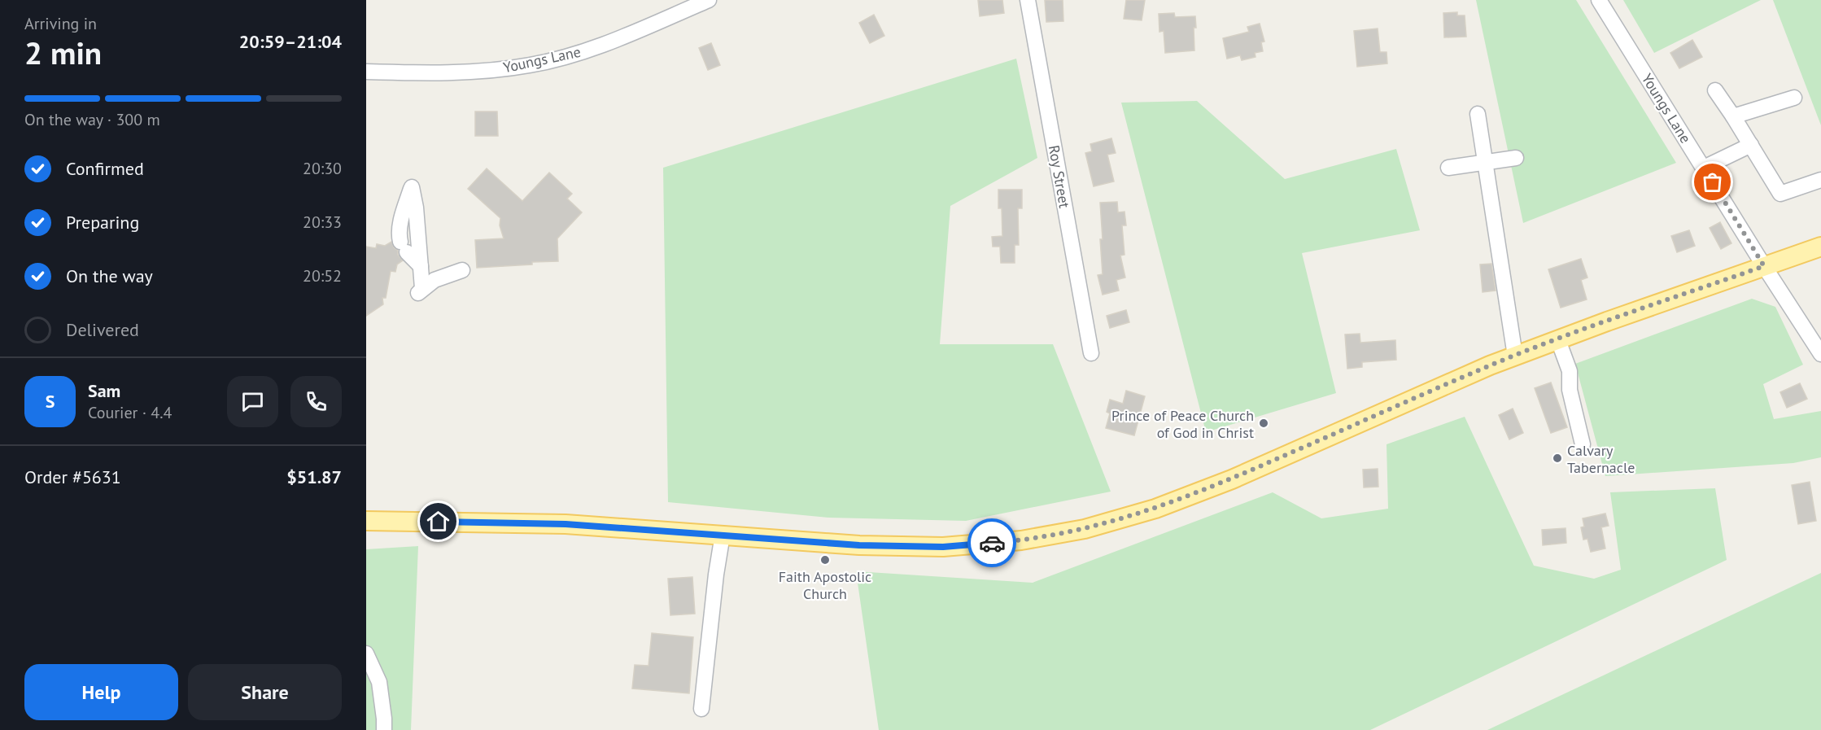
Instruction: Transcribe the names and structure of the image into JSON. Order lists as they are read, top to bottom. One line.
{"streets":{"street":["Youngs Lane","Roy Street"]},"places":["Prince of Peace Church of God in Christ","Calvary Tabernacle","Faith Apostolic Church"],"page":{"heading":["2 min","Arriving in","20:59–21:04"],"panel":["Sam","Courier · 4.4","Order #5631","$51.87"],"bar":"On the way · 300 m","list":[["Confirmed","20:30"],["Preparing","20:33"],["On the way","20:52"],"Delivered"],"round":"S","buttons":["Help","Share"]}}
